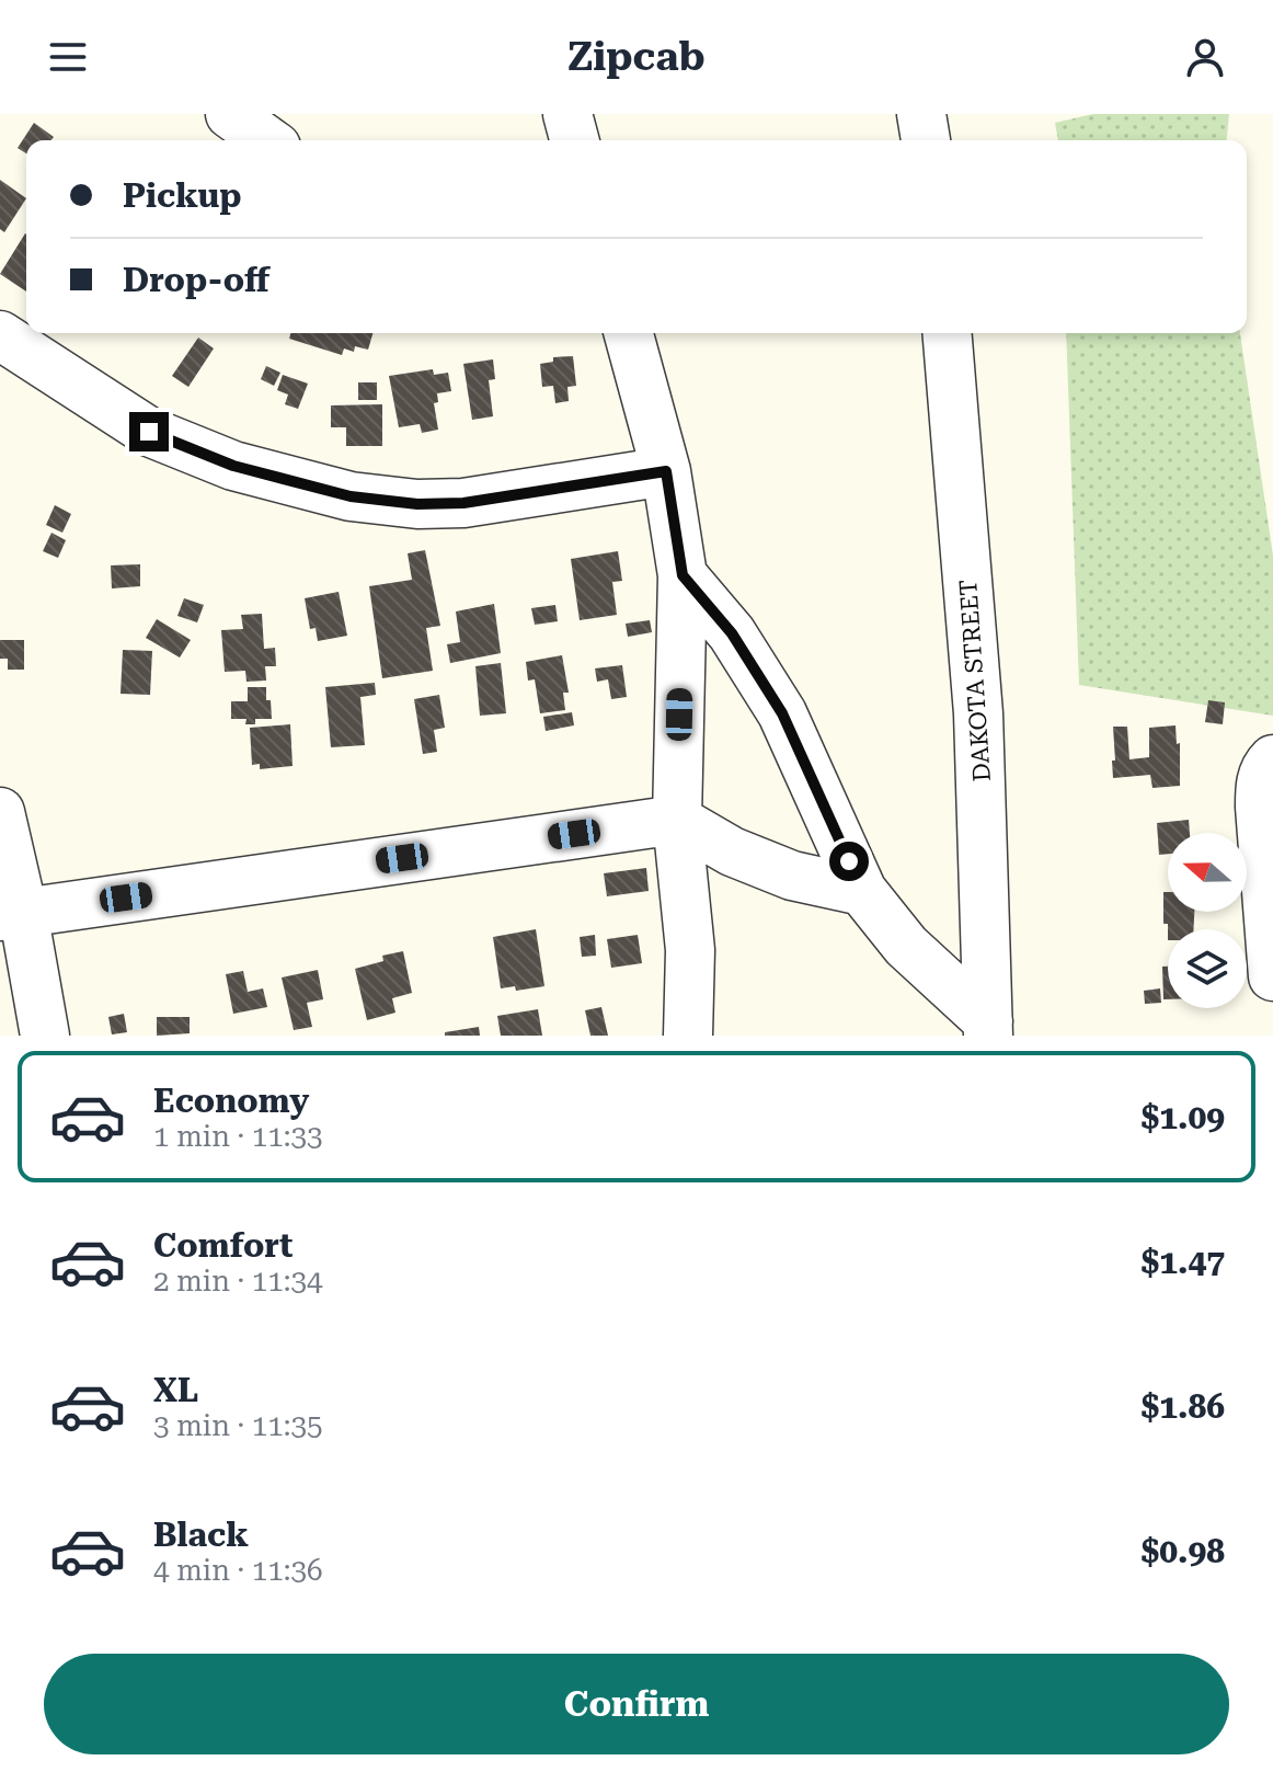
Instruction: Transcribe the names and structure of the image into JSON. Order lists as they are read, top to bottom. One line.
{"streets":{"street":["DAKOTA STREET"]},"north":"left","page":{"header":"Zipcab","banner":["Pickup","Drop-off"],"list":[{"name":"Economy","note":"1 min · 11:33","value":"$1.09"},{"name":"Comfort","note":"2 min · 11:34","value":"$1.47"},{"name":"XL","note":"3 min · 11:35","value":"$1.86"},{"name":"Black","note":"4 min · 11:36","value":"$0.98"}],"buttons":"Confirm"}}
